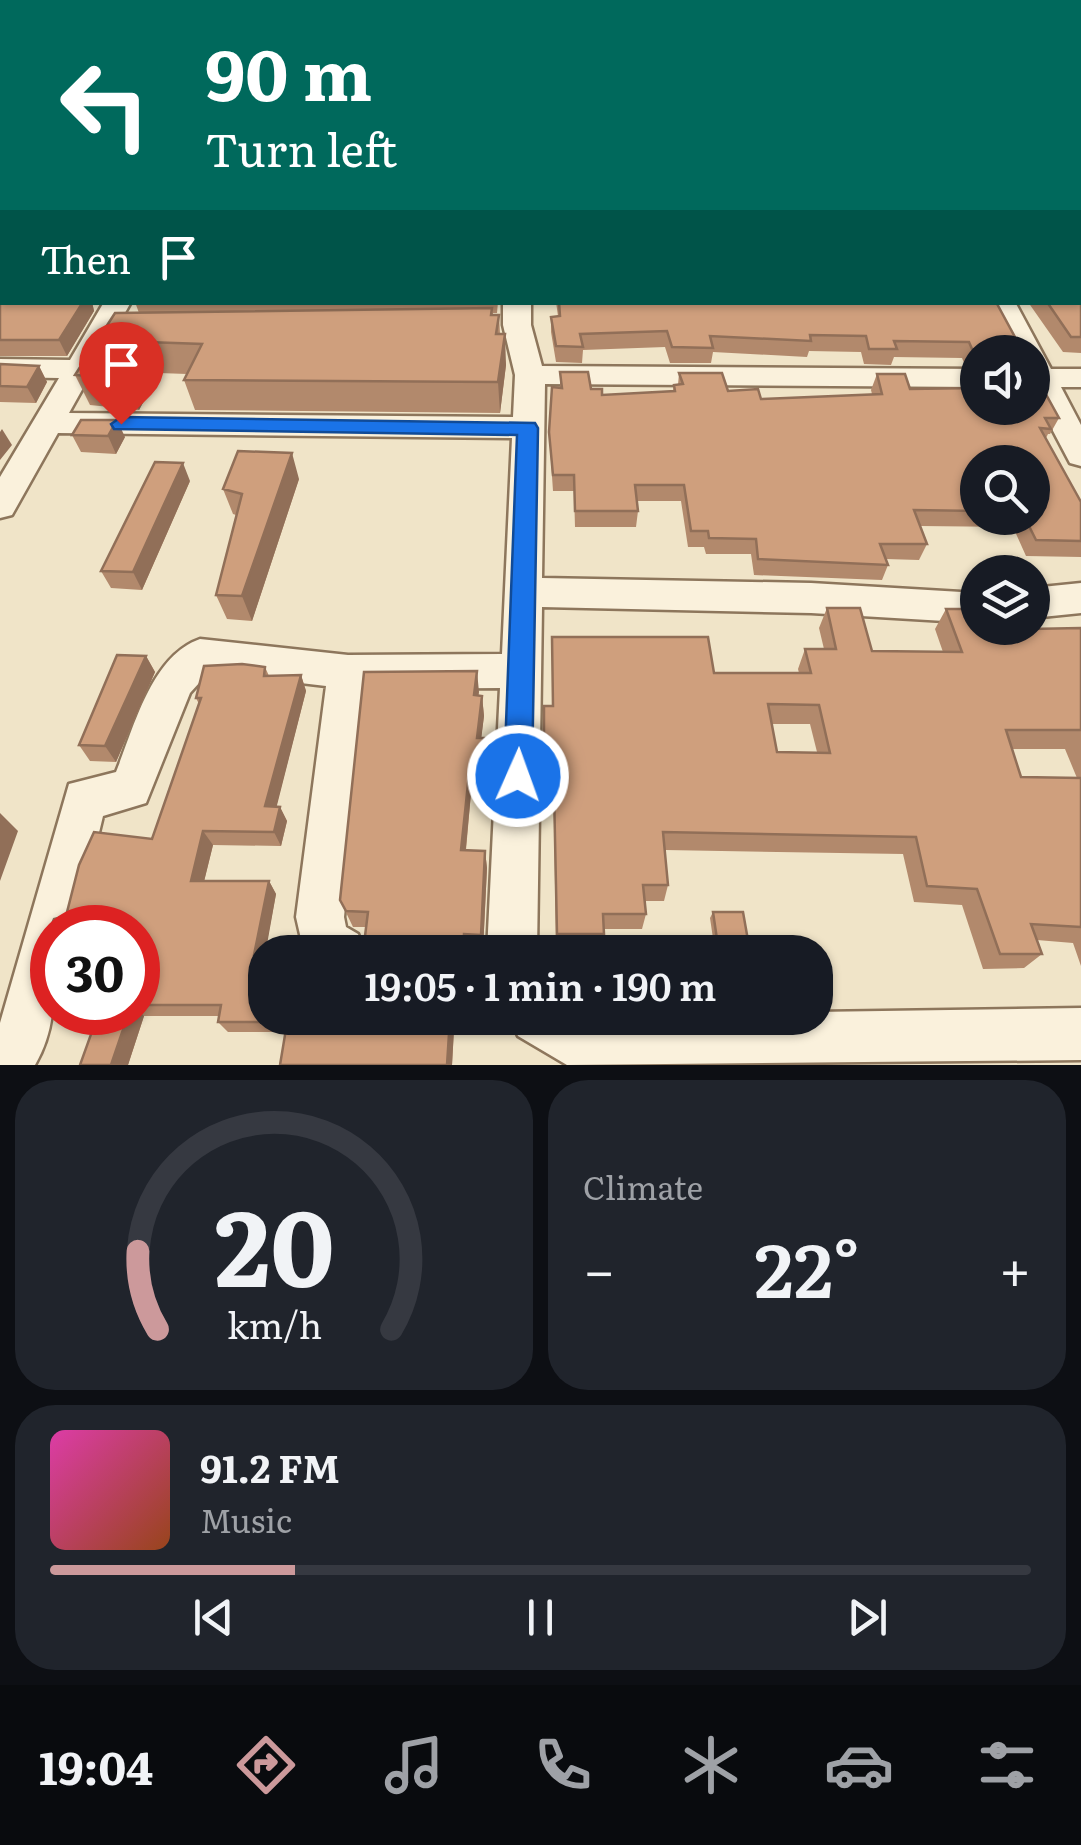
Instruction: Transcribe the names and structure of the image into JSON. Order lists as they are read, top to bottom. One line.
{"page":{"turn":["90 m","Turn left"],"then":"Then","limit":"30","trip":"19:05 · 1 min · 190 m","tile":"Climate","heat":["−","22°","+"],"song":["91.2 FM","Music"],"tabs":"19:04","gauge":["20","km/h"]}}
